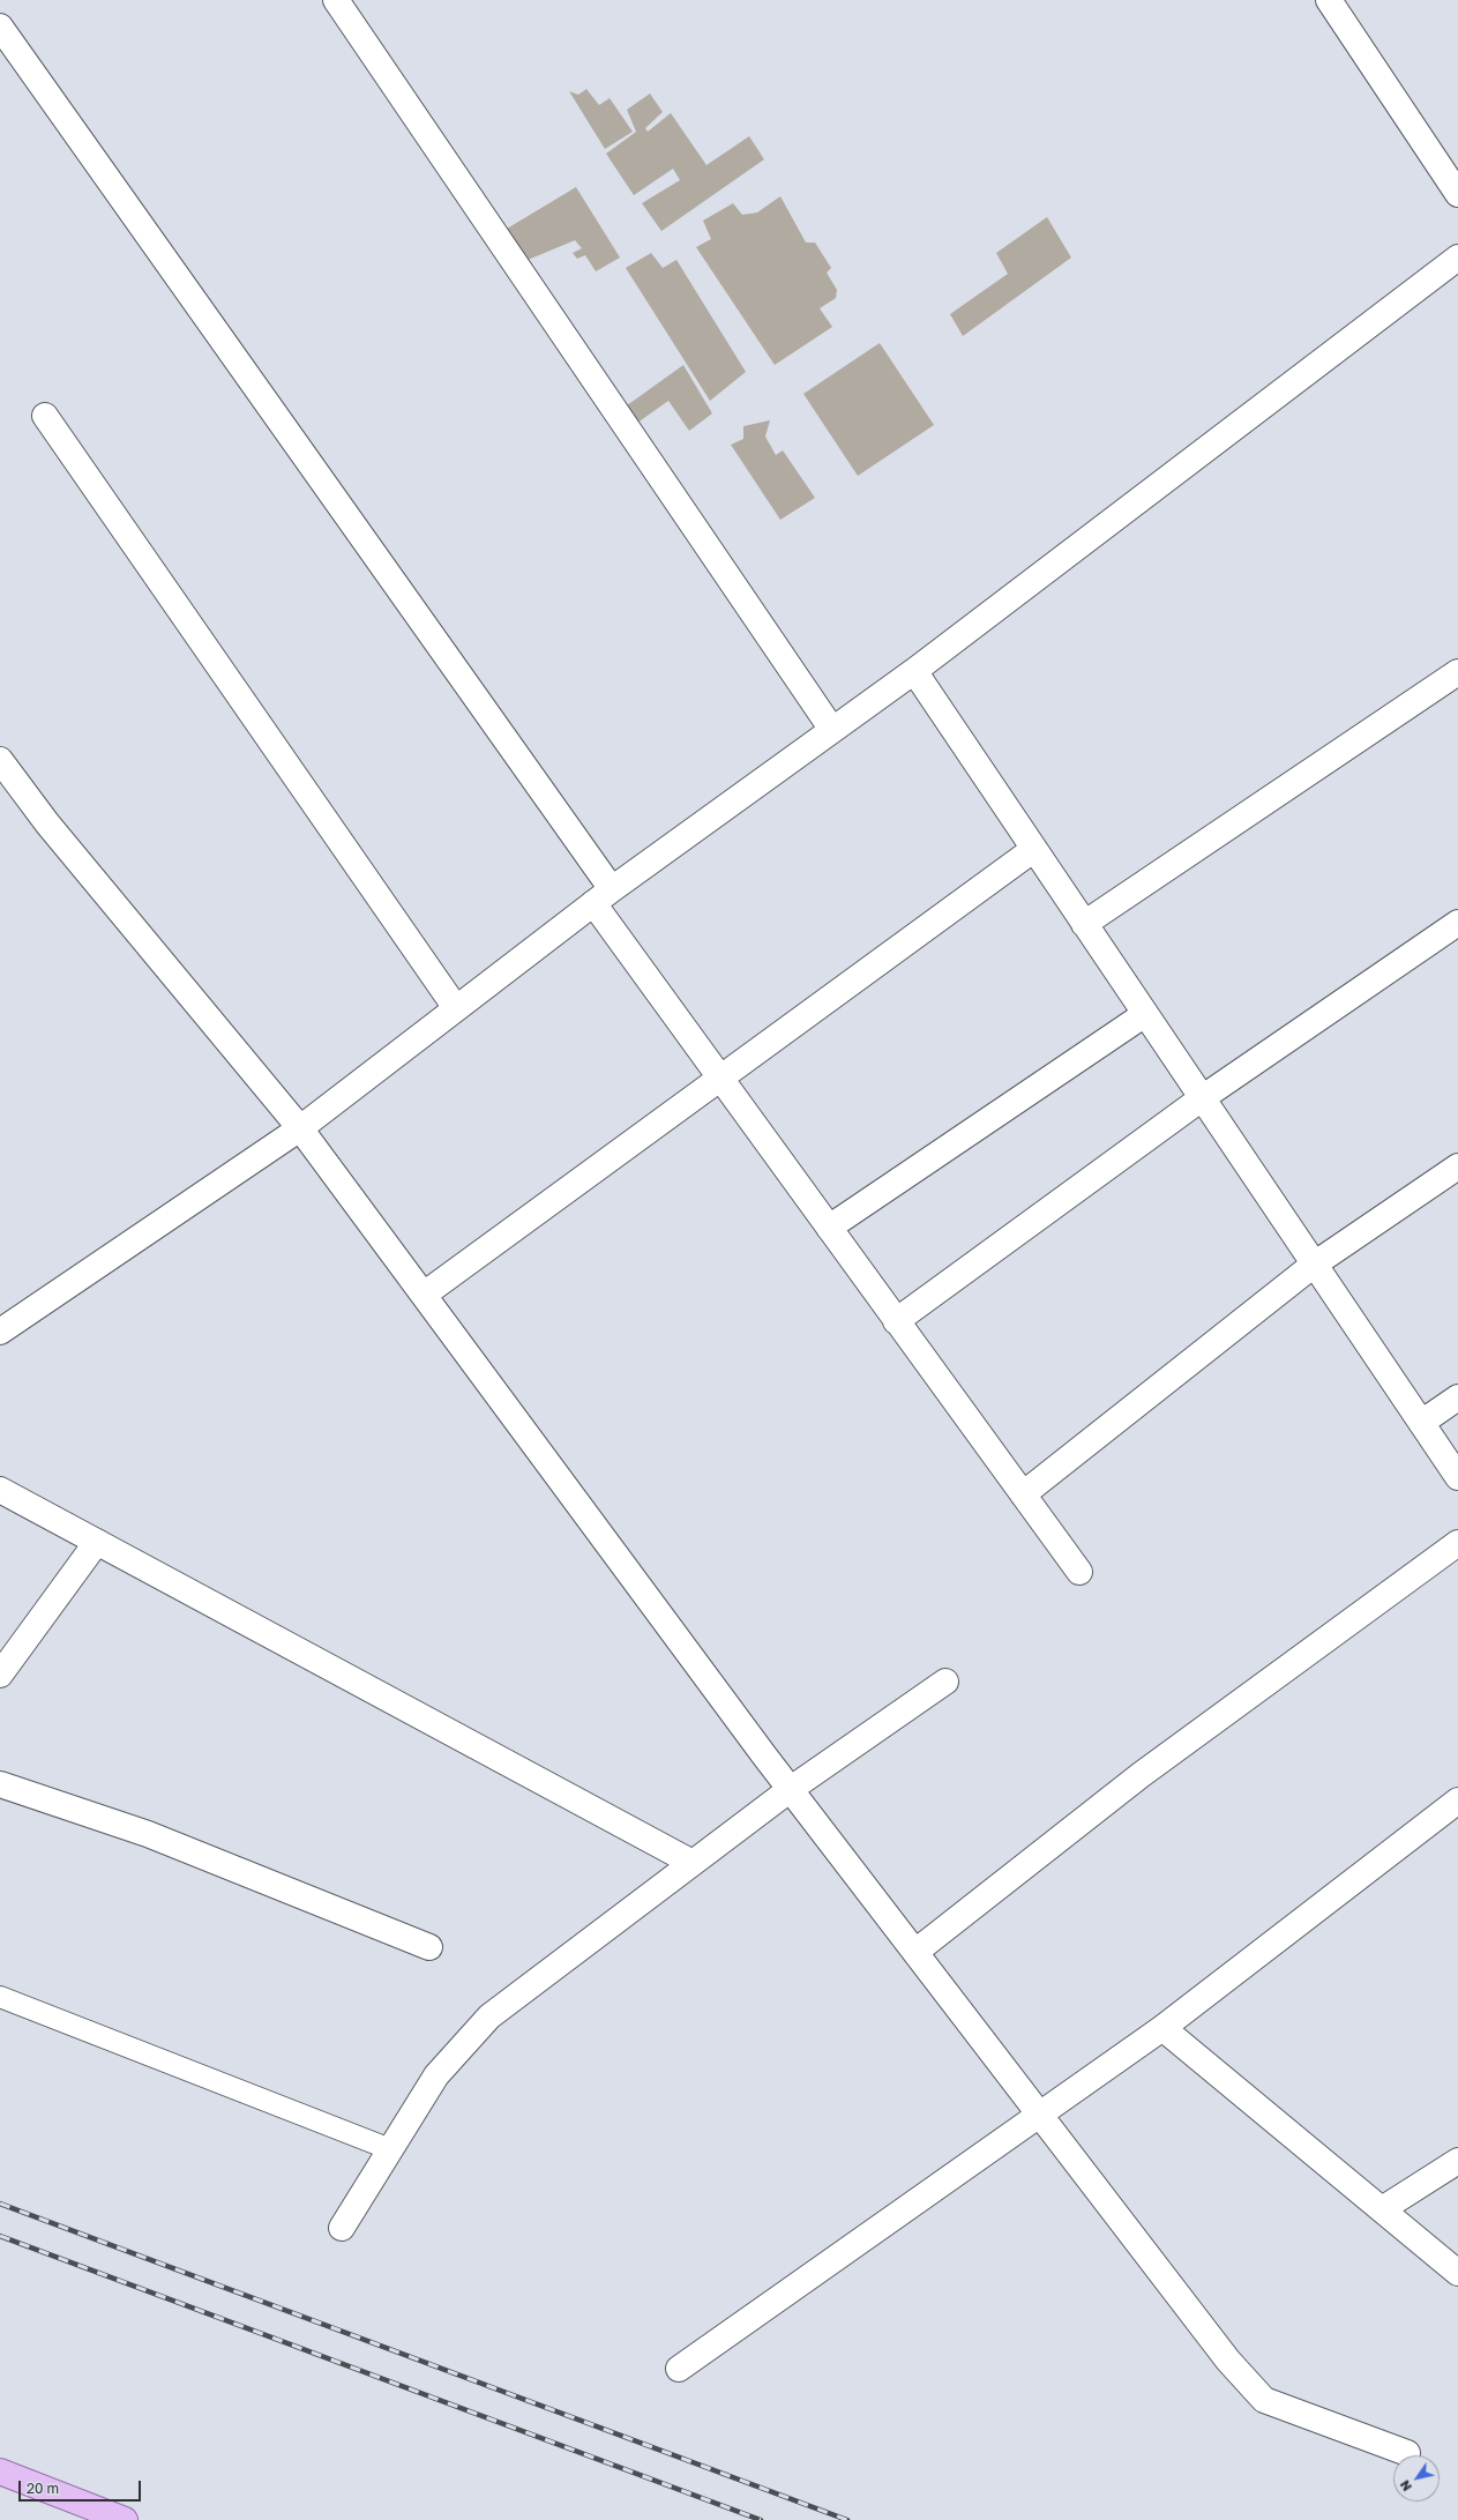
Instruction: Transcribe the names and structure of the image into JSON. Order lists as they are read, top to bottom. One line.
{"scale_bar":"20 m","north":"bottom left"}
